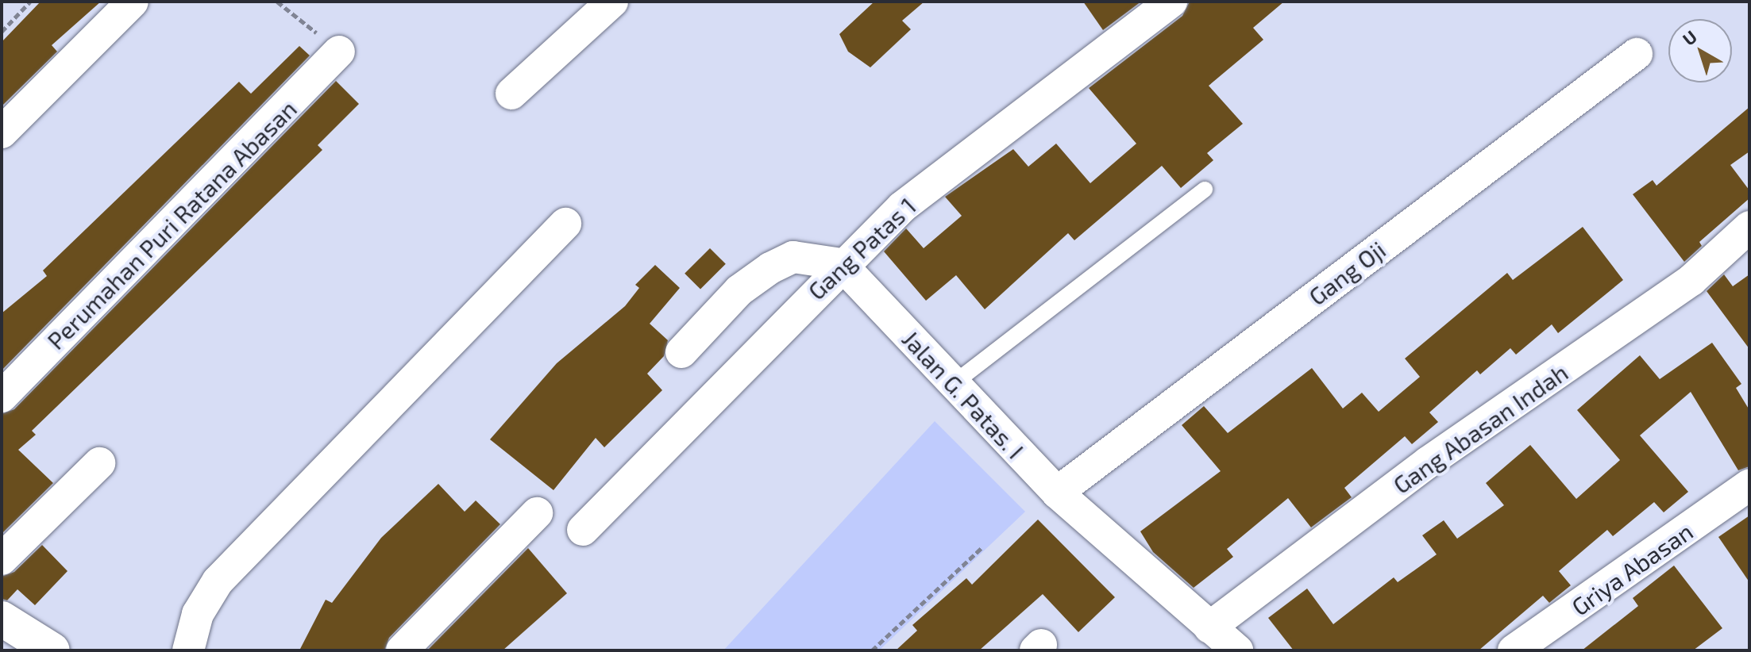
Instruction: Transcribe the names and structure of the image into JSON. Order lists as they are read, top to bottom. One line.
{"streets":{"street":["Perumahan Puri Ratana Abasan","Gang Patas 1","Gang Oji","Jalan G. Patas. I","Gang Abasan Indah","Griya Abasan"]},"crossings":[["Gang Patas 1","Jalan G. Patas. I"],["Gang Oji","Jalan G. Patas. I"],["Jalan G. Patas. I","Gang Abasan Indah"]],"north":"top left"}
